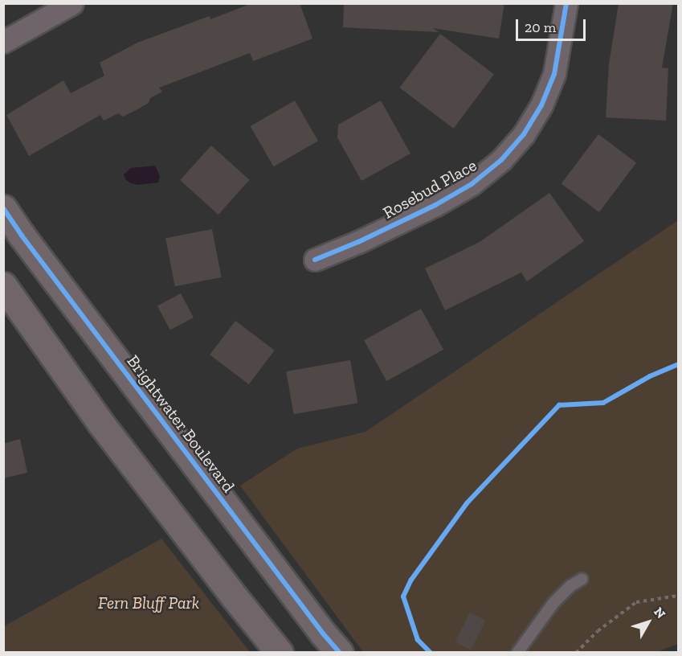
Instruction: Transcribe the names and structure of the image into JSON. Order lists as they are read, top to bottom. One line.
{"streets":{"street":["Rosebud Place","Brightwater Boulevard"]},"parks":["Fern Bluff Park"],"scale_bar":"20 m","north":"top right"}
